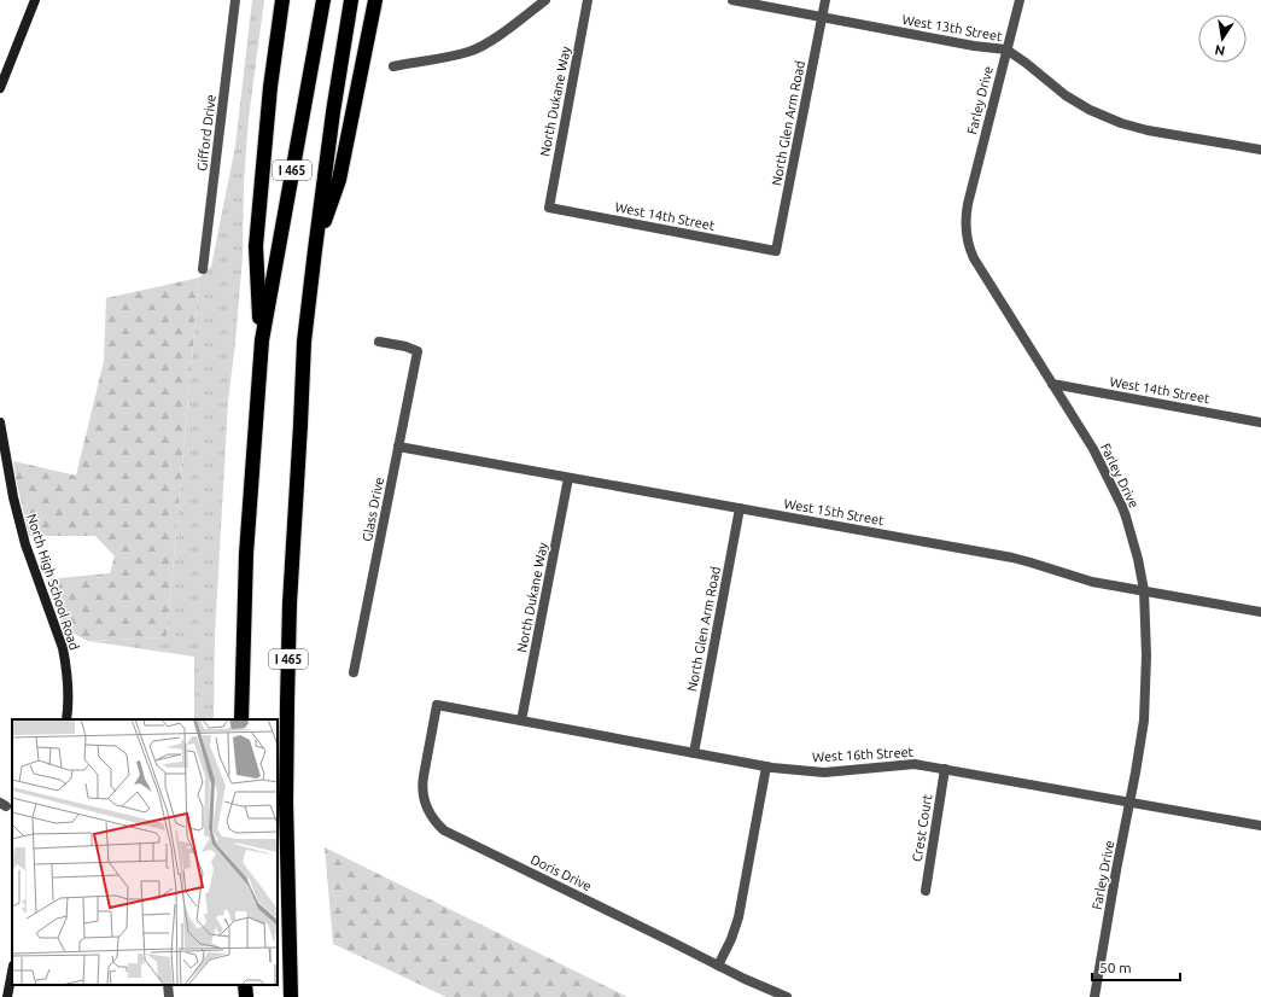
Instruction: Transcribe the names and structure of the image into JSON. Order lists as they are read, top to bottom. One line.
{"streets":{"highway":["I 465"],"street":["West 13th Street","Farley Drive","North Dukane Way","North Glen Arm Road","Gifford Drive","West 14th Street","Glass Drive","West 15th Street","North High School Road","West 16th Street","Crest Court","Doris Drive"]},"crossings":[["West 13th Street","Farley Drive"],["West 13th Street","North Glen Arm Road"],["Farley Drive","West 14th Street"],["Farley Drive","West 15th Street"],["Farley Drive","West 16th Street"],["North Dukane Way","West 14th Street"],["North Dukane Way","West 15th Street"],["North Dukane Way","West 16th Street"],["North Glen Arm Road","West 14th Street"],["North Glen Arm Road","West 15th Street"],["North Glen Arm Road","West 16th Street"],["Glass Drive","West 15th Street"],["West 16th Street","Crest Court"],["West 16th Street","Doris Drive"]],"scale_bar":"50 m","north":"bottom"}
